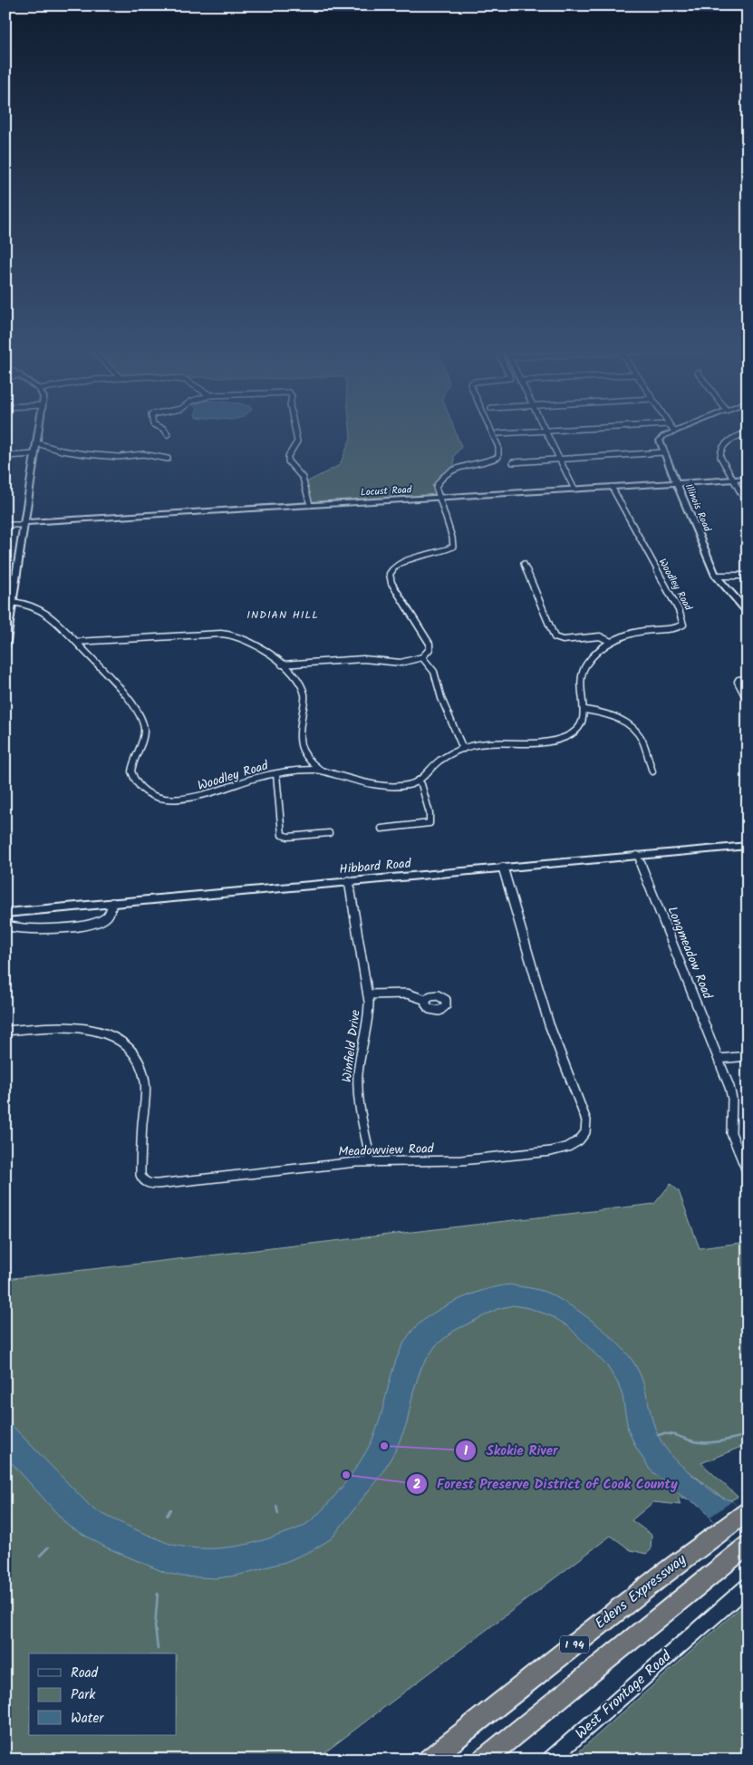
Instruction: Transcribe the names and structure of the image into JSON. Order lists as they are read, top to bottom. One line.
{"streets":{"highway":["Edens Expressway","I 94"],"street":["Locust Road","Illinois Road","Woodley Road","Hibbard Road","Longmeadow Road","Winfield Drive","Meadowview Road","West Frontage Road"]},"crossings":[["Locust Road","Illinois Road"],["Locust Road","Woodley Road"],["Hibbard Road","Longmeadow Road"],["Hibbard Road","Winfield Drive"],["Hibbard Road","Meadowview Road"],["Winfield Drive","Meadowview Road"]],"districts":["INDIAN HILL"],"places":["Skokie River","Forest Preserve District of Cook County"],"legend":["Road","Park","Water"]}
